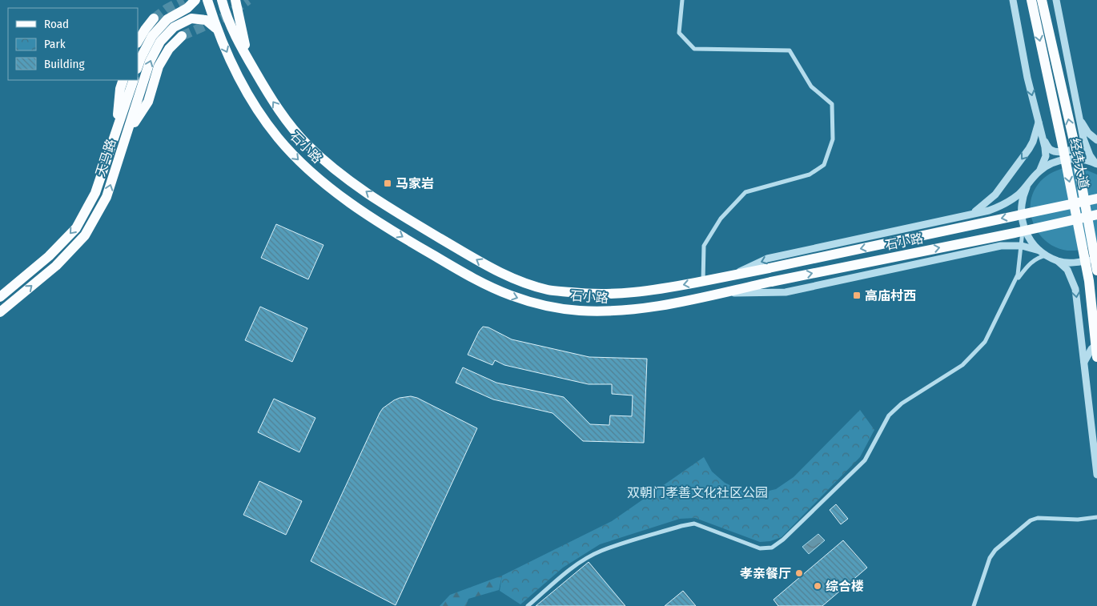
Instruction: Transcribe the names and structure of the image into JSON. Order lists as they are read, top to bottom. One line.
{"streets":{"main road":["石小路","天马路","经纬大道"]},"crossings":[["石小路","天马路"]],"parks":["双朝门孝善文化社区公园"],"places":{"transit":["马家岩","高庙村西"],"other":["孝亲餐厅","综合楼"]},"legend":["Road","Park","Building"]}
